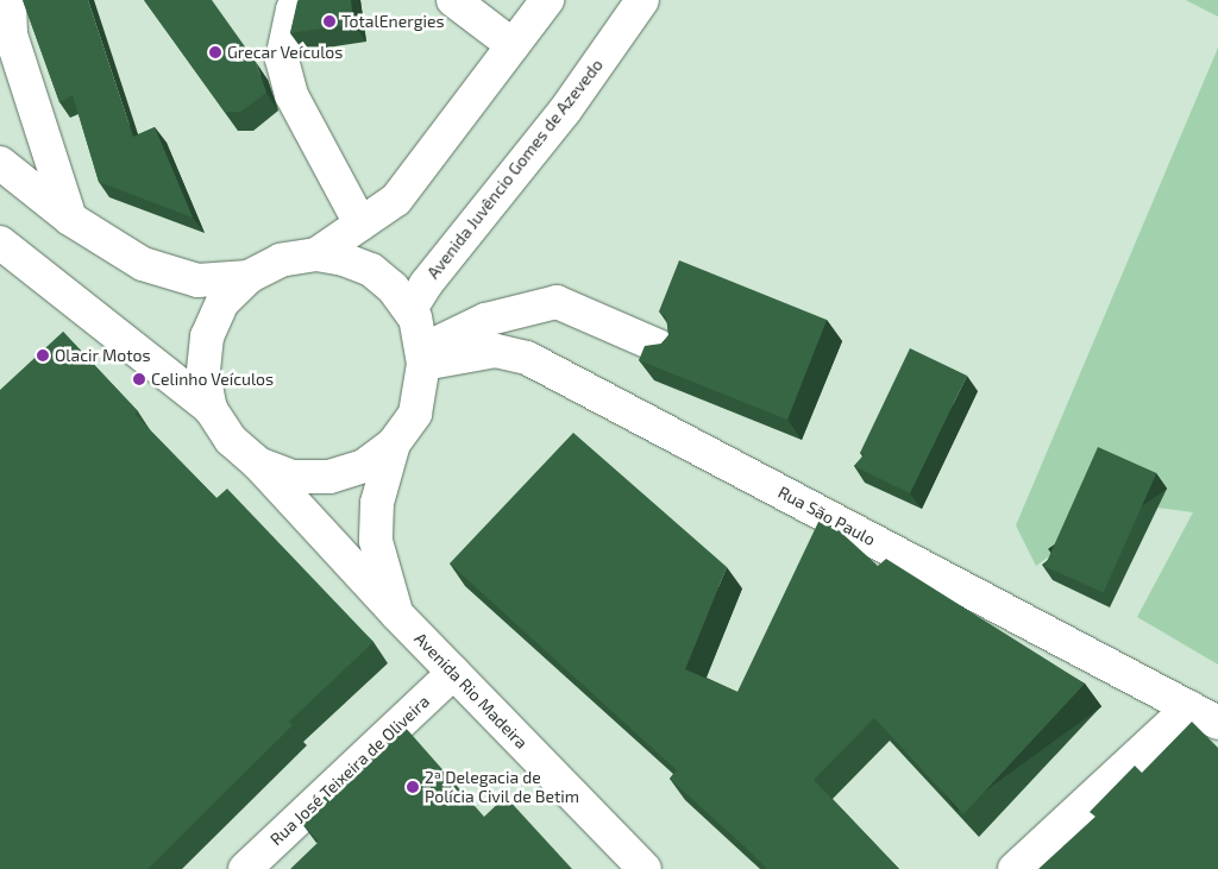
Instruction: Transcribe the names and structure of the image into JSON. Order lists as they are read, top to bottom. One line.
{"streets":{"main road":["Avenida Juvêncio Gomes de Azevedo","Rua São Paulo","Avenida Rio Madeira","Rua José Teixeira de Oliveira"]},"crossings":[["Avenida Rio Madeira","Rua José Teixeira de Oliveira"]],"places":["TotalEnergies","Grecar Veículos","Olacir Motos","Celinho Veículos","2ª Delegacia de Polícia Civil de Betim"]}
